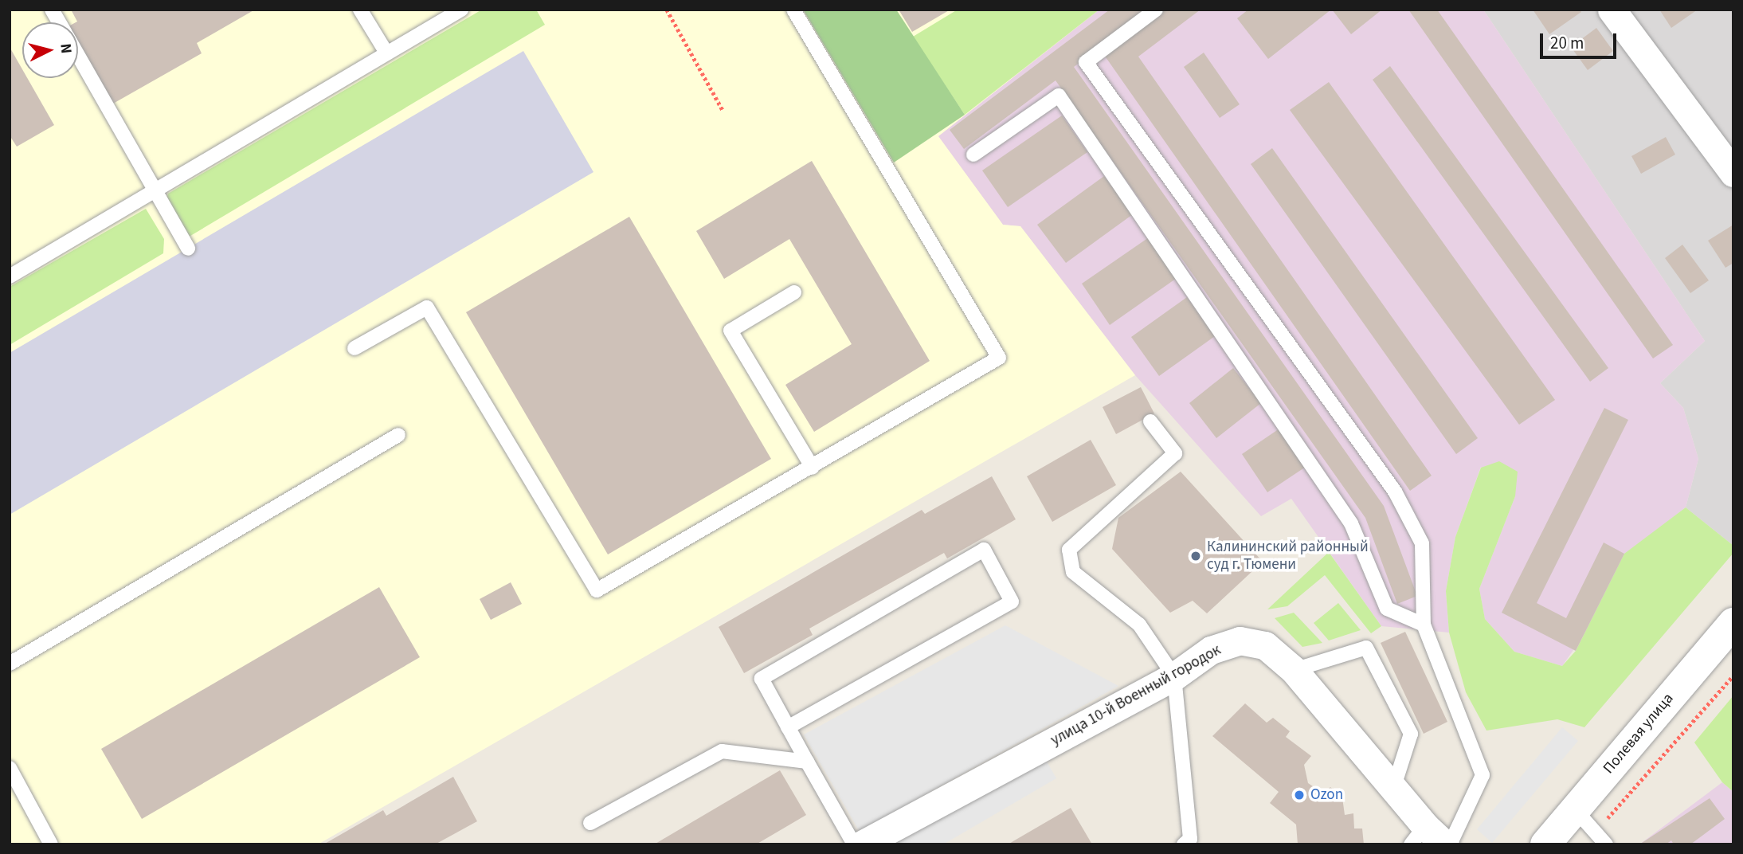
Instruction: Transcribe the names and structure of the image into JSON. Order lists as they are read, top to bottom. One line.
{"streets":{"street":["улица 10-й Военный городок","Полевая улица"]},"places":["Калининский районный суд г. Тюмени","Ozon"],"scale_bar":"20 m","north":"right"}
